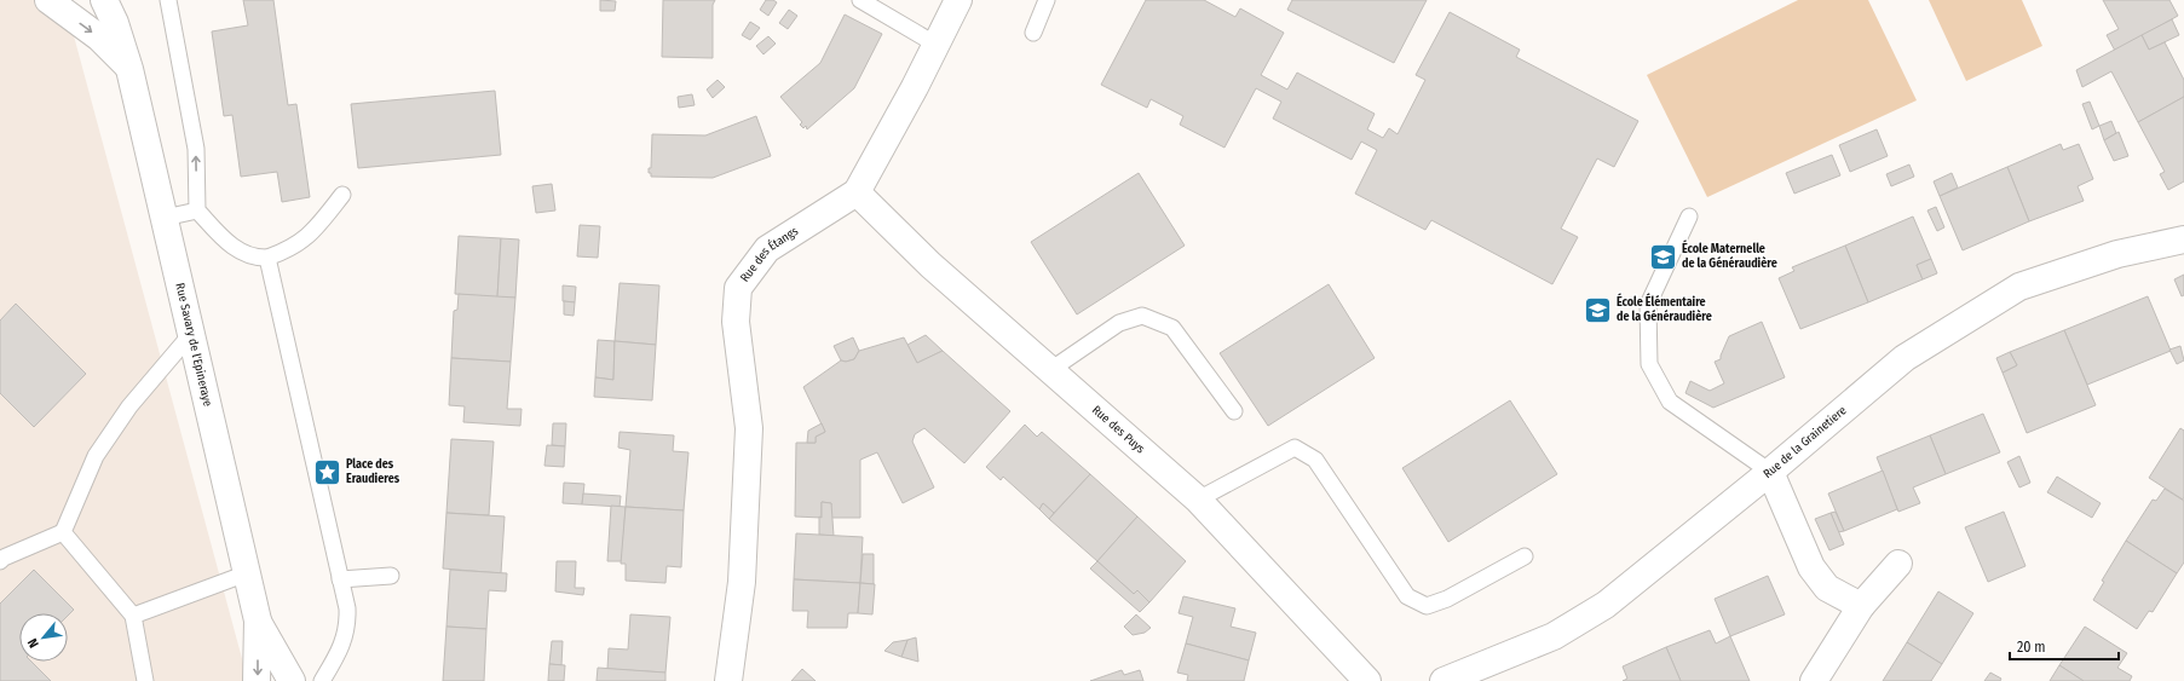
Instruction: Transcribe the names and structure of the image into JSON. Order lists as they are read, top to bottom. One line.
{"streets":{"street":["Rue des Étangs","Rue Savary de l'Epineraye","Rue des Puys","Rue de la Grainetiere"]},"crossings":[["Rue des Étangs","Rue des Puys"]],"places":{"school or university":["École Maternelle de la Généraudière","École Élémentaire de la Généraudière"],"place":["Place des Eraudieres"]},"scale_bar":"20 m","north":"bottom left"}
